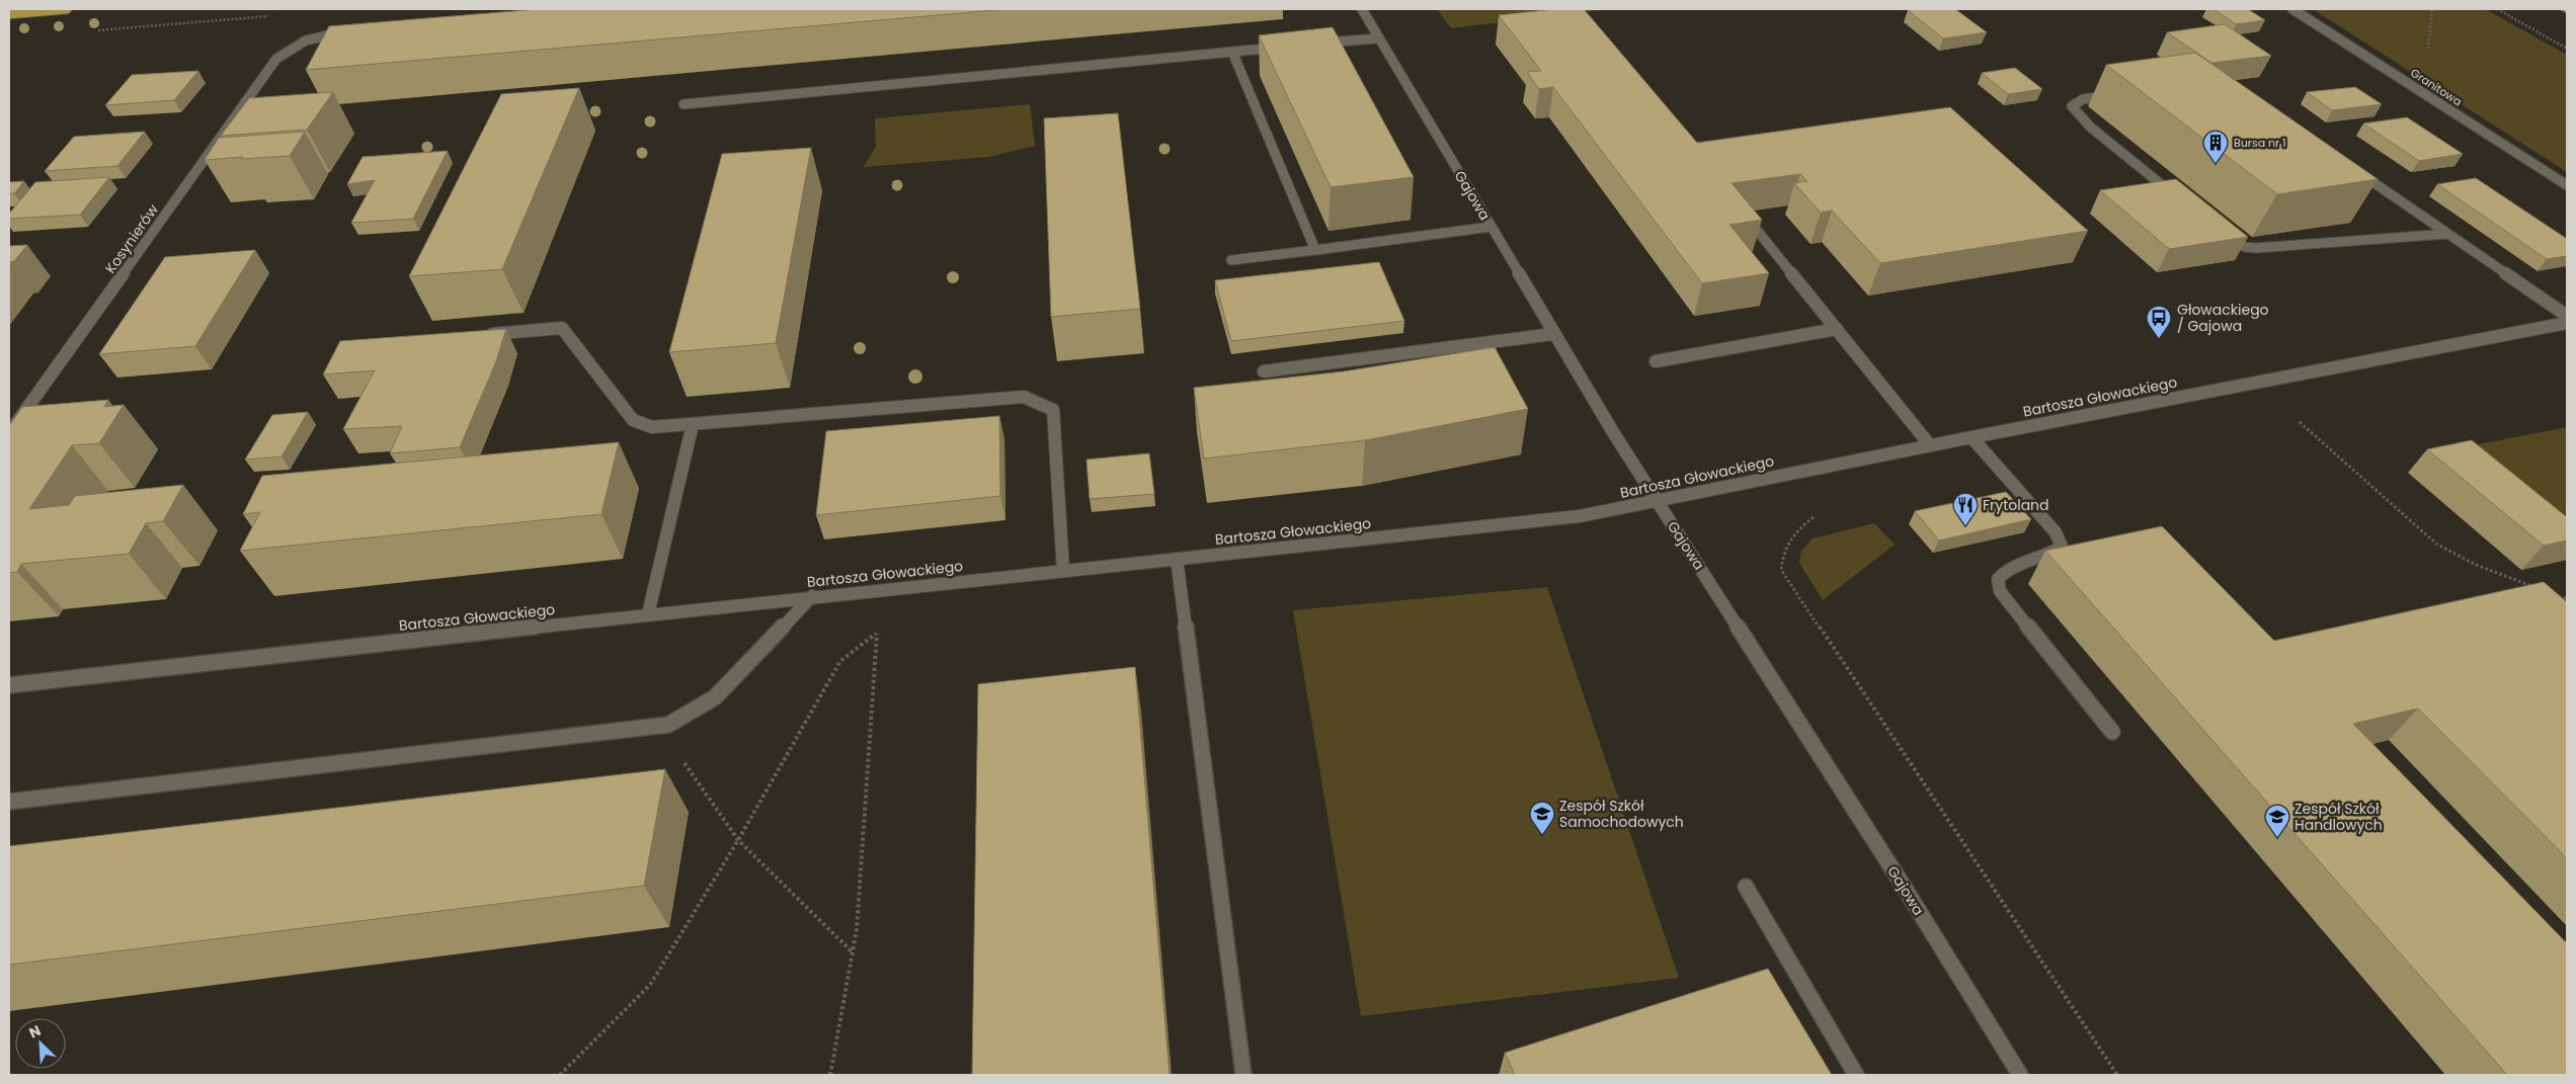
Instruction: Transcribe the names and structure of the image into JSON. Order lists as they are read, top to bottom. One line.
{"streets":{"street":["Granitowa","Gajowa","Kosynierów","Bartosza Głowackiego"]},"crossings":[["Gajowa","Bartosza Głowackiego"]],"places":{"building":["Bursa nr 1"],"bus stop":["Głowackiego / Gajowa"],"restaurant":["Frytoland"],"school or university":["Zespół Szkół Samochodowych","Zespół Szkół Handlowych"]},"north":"top left"}
